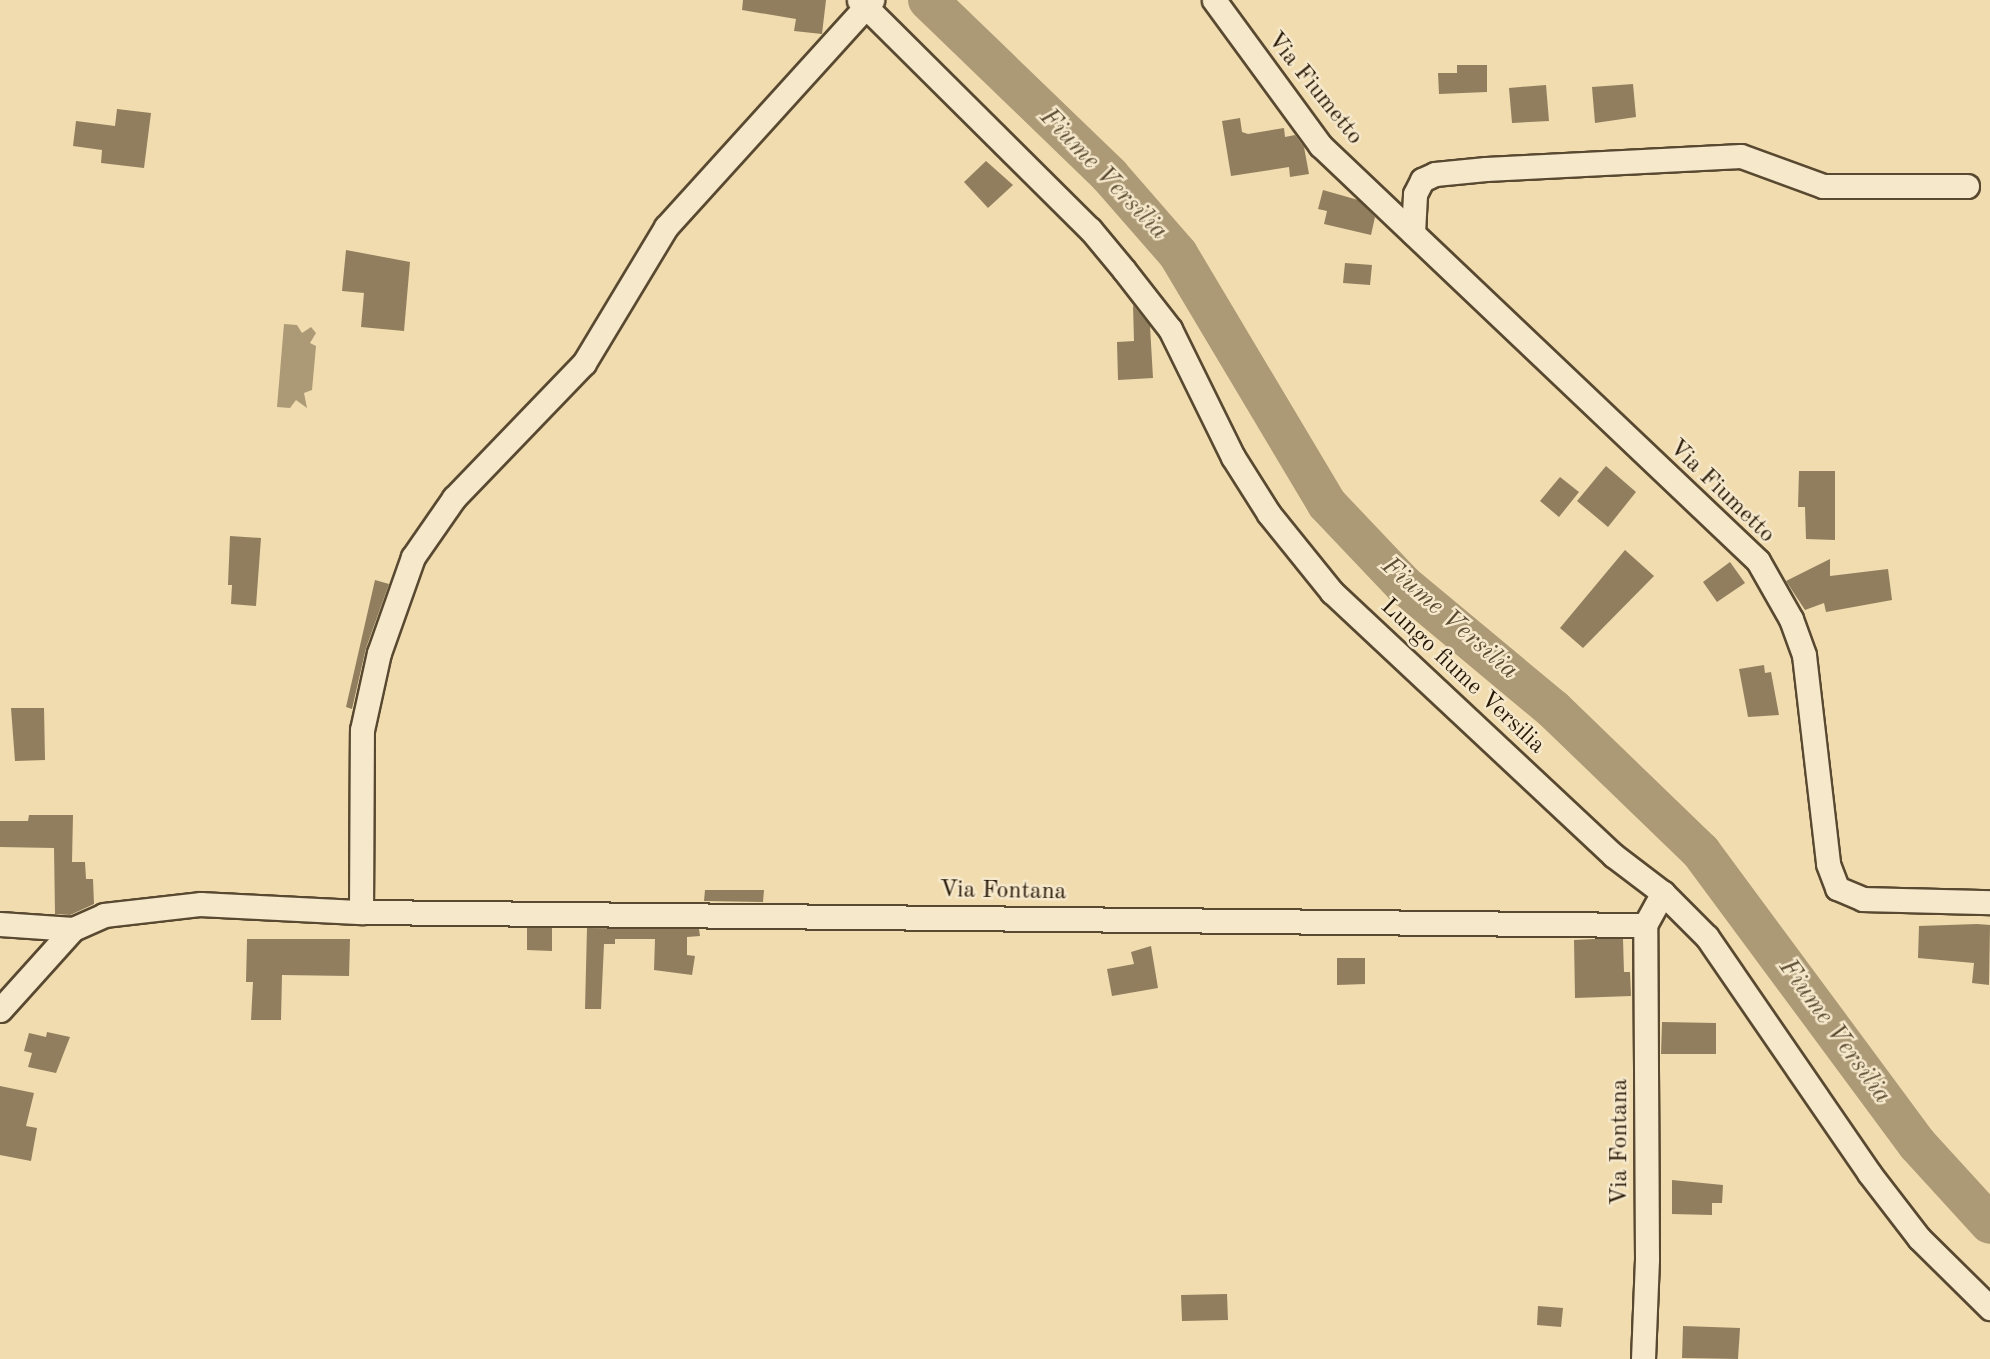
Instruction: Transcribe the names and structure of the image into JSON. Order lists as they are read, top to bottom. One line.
{"streets":{"street":["Via Fiumetto","Lungo fiume Versilia","Via Fontana"]},"crossings":[["Lungo fiume Versilia","Via Fontana"]],"water":["Fiume Versilia"]}
